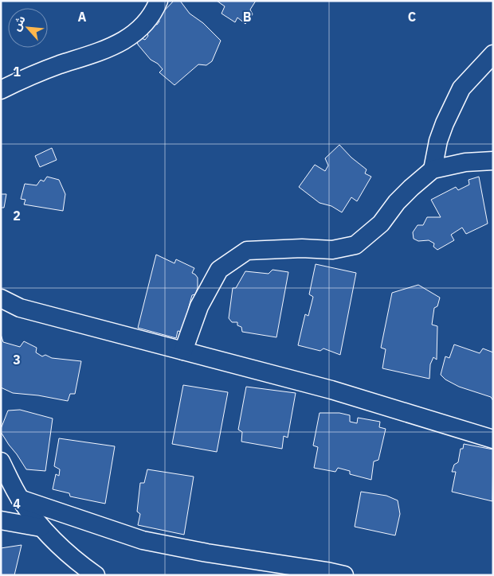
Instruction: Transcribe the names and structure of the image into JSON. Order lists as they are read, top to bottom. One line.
{"north":"top left","grid":{"columns":["A","B","C"],"rows":["1","2","3","4"]}}
